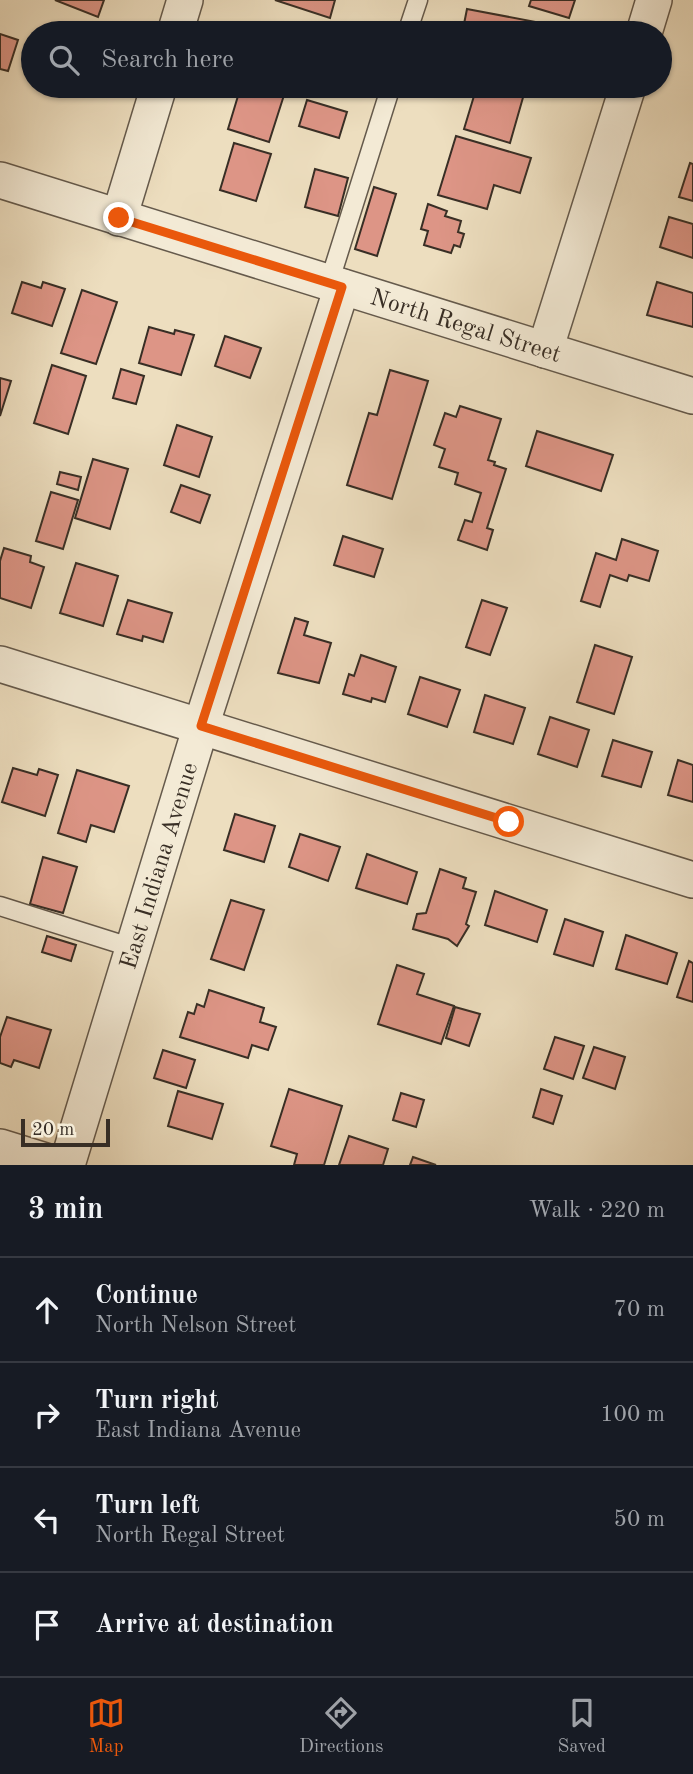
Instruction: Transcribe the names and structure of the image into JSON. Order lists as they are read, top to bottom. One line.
{"streets":{"street":["North Regal Street","East Indiana Avenue"]},"crossings":[["North Regal Street","East Indiana Avenue"]],"scale_bar":"20 m","page":{"search":"Search here","scale":"20 m","heading":["3 min","Walk · 220 m"],"list":[["Continue","North Nelson Street","70 m"],["Turn right","East Indiana Avenue","100 m"],["Turn left","North Regal Street","50 m"],"Arrive at destination"],"nav":["Map","Directions","Saved"]}}
